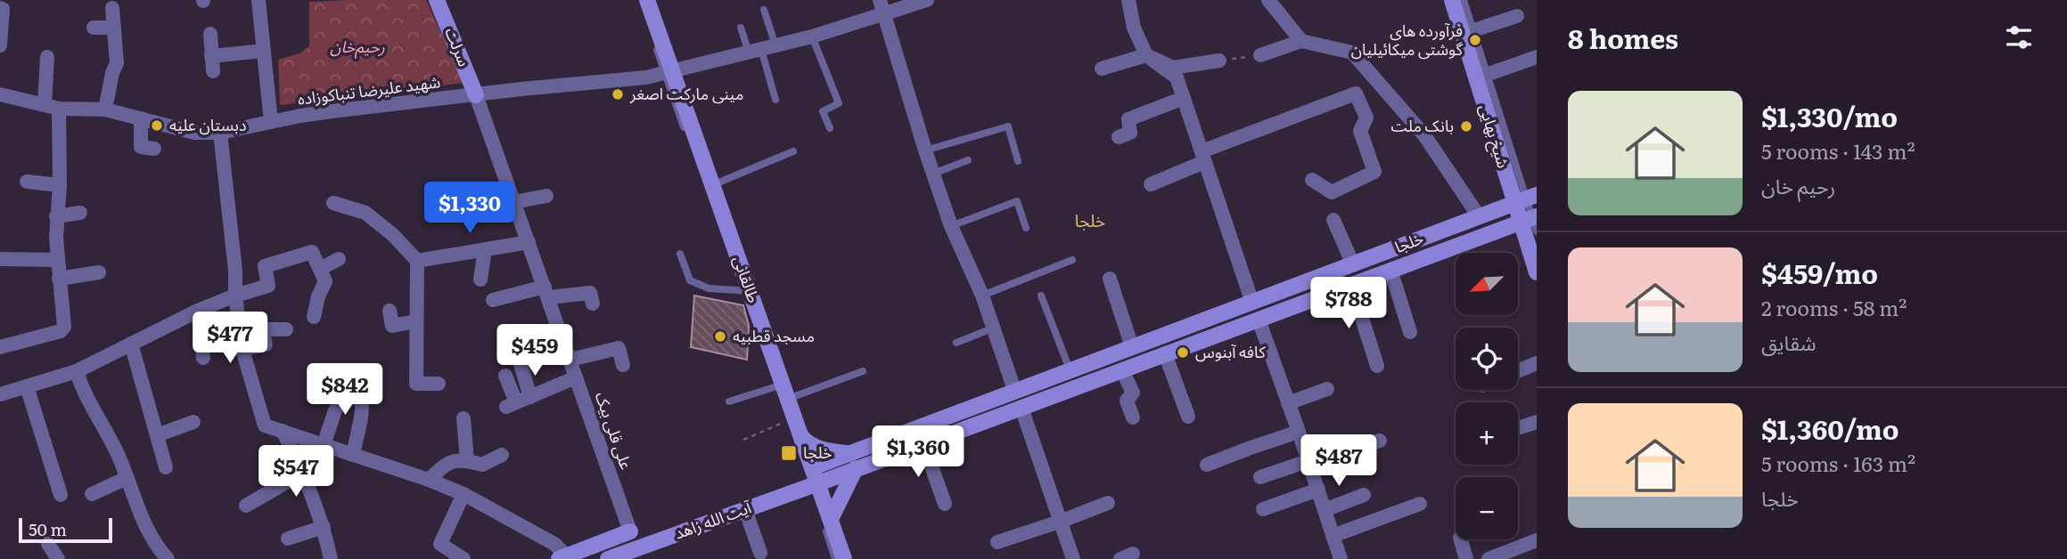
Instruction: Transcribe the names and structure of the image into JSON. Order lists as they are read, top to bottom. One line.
{"streets":{"main road":["سرلت","شیخ بهایی","خلجا","طالقانی","آیت الله زاهد"],"street":["شهید علیرضا تنباکوزاده","علی قلی بیک"]},"crossings":[["سرلت","شهید علیرضا تنباکوزاده"],["سرلت","علی قلی بیک"],["شهید علیرضا تنباکوزاده","طالقانی"],["شهید علیرضا تنباکوزاده","علی قلی بیک"],["شیخ بهایی","خلجا"],["خلجا","طالقانی"],["خلجا","آیت الله زاهد"],["طالقانی","آیت الله زاهد"]],"districts":["خلجا"],"parks":["رحیم‌خان"],"places":{"other":["فرآورده های گوشتی میکائیلیان","مینی مارکت اصغر","دبستان علیه","بانک ملت","مسجد قطبیه","کافه آبنوس"],"transit":["خلجا"]},"scale_bar":"50 m","north":"bottom left","page":{"heading":"8 homes","list":[{"name":"$1,330/mo","note":"5 rooms · 143 m² · رحیم خان"},{"name":"$459/mo","note":"2 rooms · 58 m² · شقایق"},{"name":"$1,360/mo","note":"5 rooms · 163 m² · خلجا"}],"price":["$1,330","$788","$477","$459","$842","$1,360","$487","$547"],"map_buttons":["+","−"],"scale":"50 m"}}
